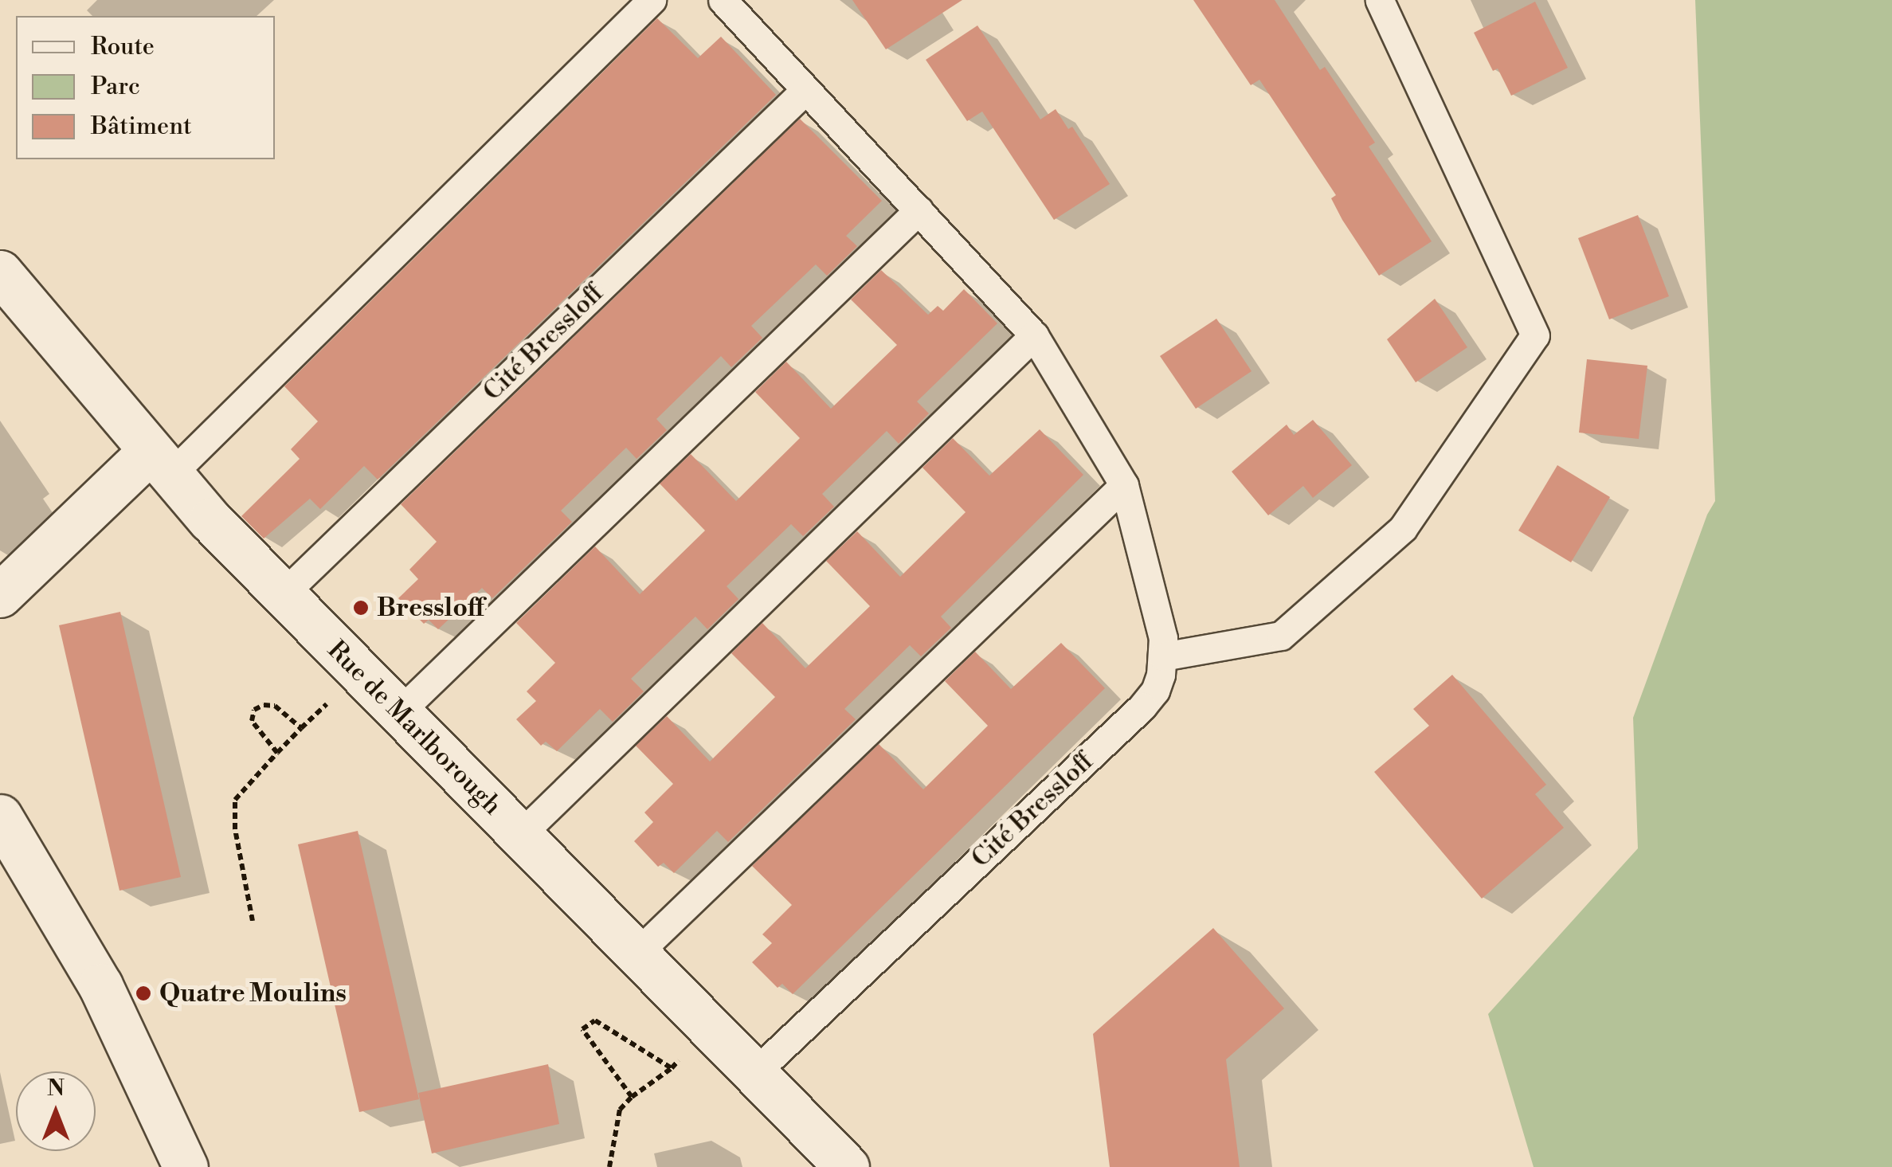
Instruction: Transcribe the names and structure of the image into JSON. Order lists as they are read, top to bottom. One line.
{"streets":{"main road":["Rue de Marlborough"],"lane":["Cité Bressloff"]},"crossings":[["Cité Bressloff","Rue de Marlborough"]],"places":["Bressloff","Quatre Moulins"],"legend":["Route","Parc","Bâtiment"],"north":"top"}
